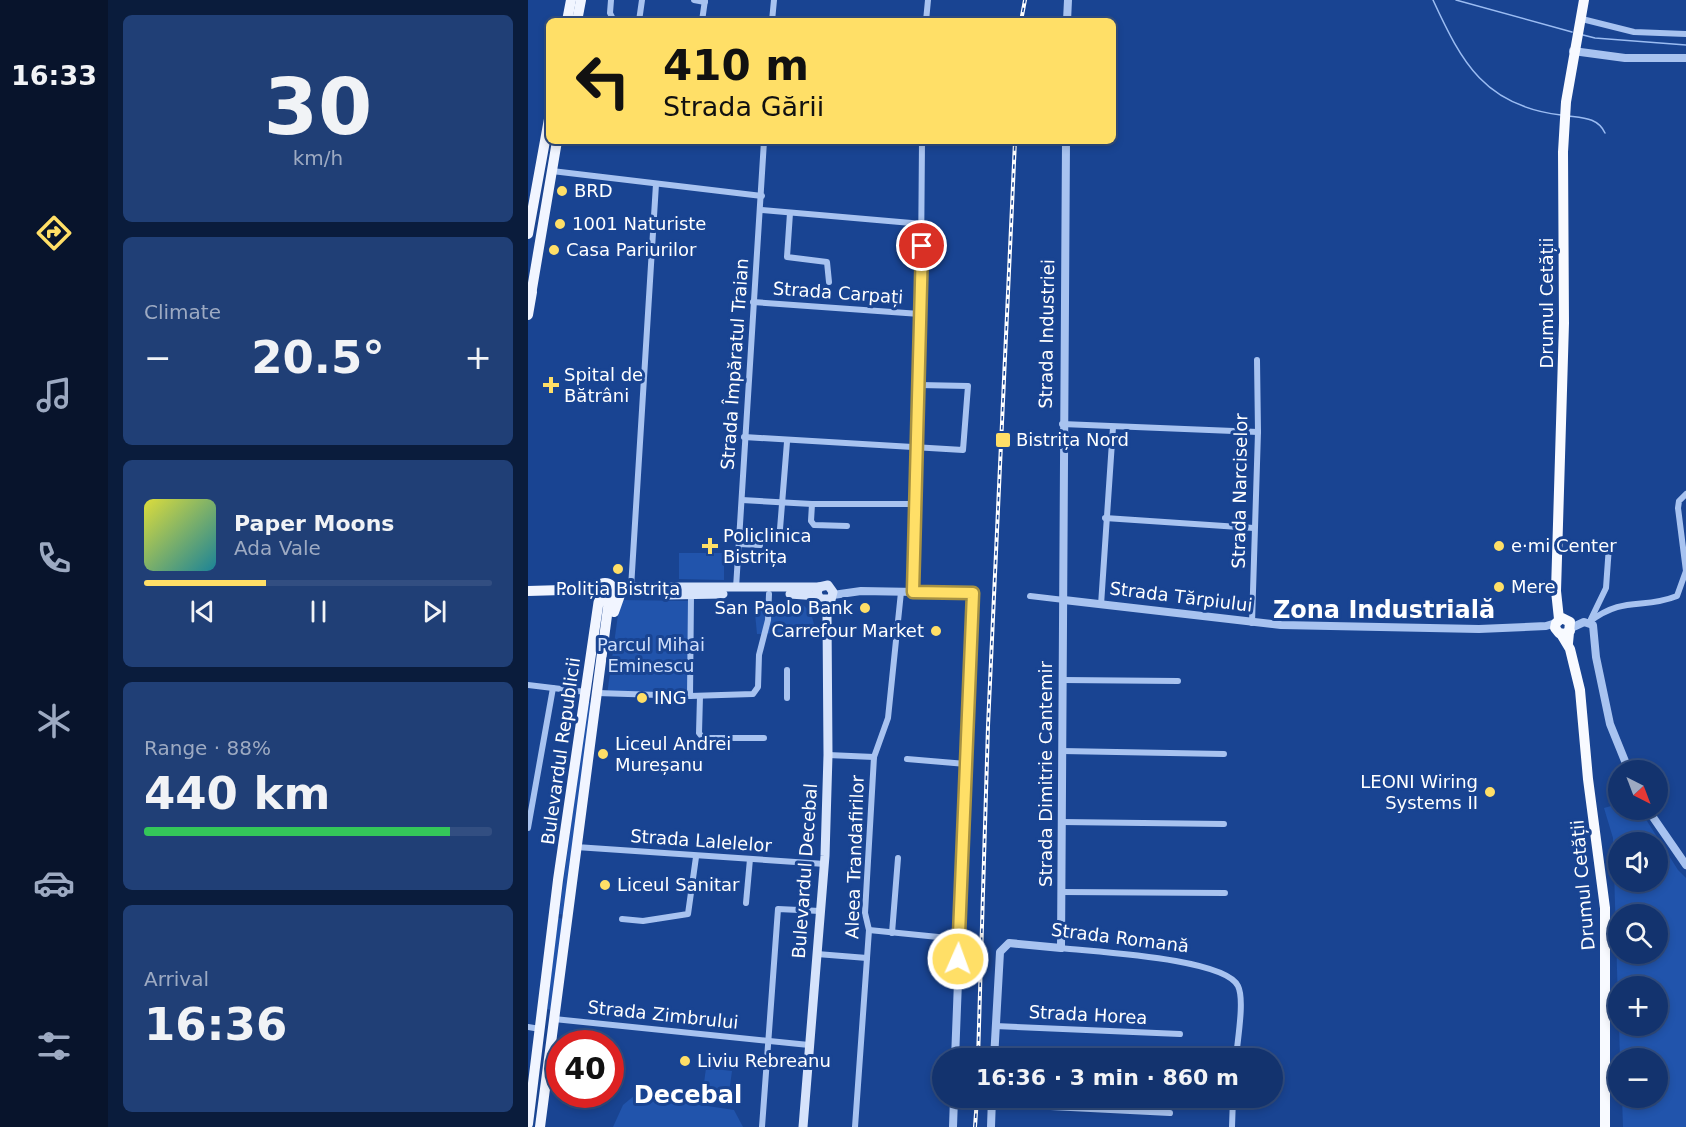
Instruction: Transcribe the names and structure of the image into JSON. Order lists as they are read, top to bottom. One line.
{"streets":{"highway":["Drumul Cetății"],"main road":["Bulevardul Republicii","Bulevardul Decebal"],"street":["Strada Carpați","Strada Industriei","Strada Împăratul Traian","Strada Narciselor","Strada Tărpiului","Strada Dimitrie Cantemir","Strada Lalelelor","Aleea Trandafirilor","Strada Romană","Strada Zimbrului","Strada Horea"]},"crossings":[["Strada Carpați","Strada Împăratul Traian"],["Drumul Cetății","Strada Tărpiului"],["Strada Industriei","Strada Tărpiului"],["Strada Industriei","Strada Dimitrie Cantemir"],["Strada Narciselor","Strada Tărpiului"],["Strada Tărpiului","Strada Dimitrie Cantemir"],["Bulevardul Republicii","Strada Lalelelor"],["Bulevardul Republicii","Strada Zimbrului"],["Strada Dimitrie Cantemir","Strada Romană"],["Strada Lalelelor","Bulevardul Decebal"],["Bulevardul Decebal","Strada Zimbrului"],["Strada Romană","Strada Horea"]],"districts":["Zona Industrială","Decebal"],"parks":["Parcul Mihai Eminescu"],"places":{"other":["BRD","1001 Naturiste","Casa Pariurilor","e·mi Center","Poliția Bistrița","Mere","San Paolo Bank","Carrefour Market","ING","Liceul Andrei Mureșanu","LEONI Wiring Systems II","Liceul Sanitar","Liviu Rebreanu"],"health":["Spital de Bătrâni","Policlinica Bistrița"],"transit":["Bistrița Nord"]},"north":"bottom right","page":{"tabs":"16:33","tile":[["30","km/h"],"Climate",["Range · 88%","440 km"],["Arrival","16:36"]],"turn":["410 m","Strada Gării"],"heat":["−","20.5°","+"],"song":["Paper Moons","Ada Vale"],"map_buttons":["+","−"],"limit":"40","trip":"16:36 · 3 min · 860 m"}}
